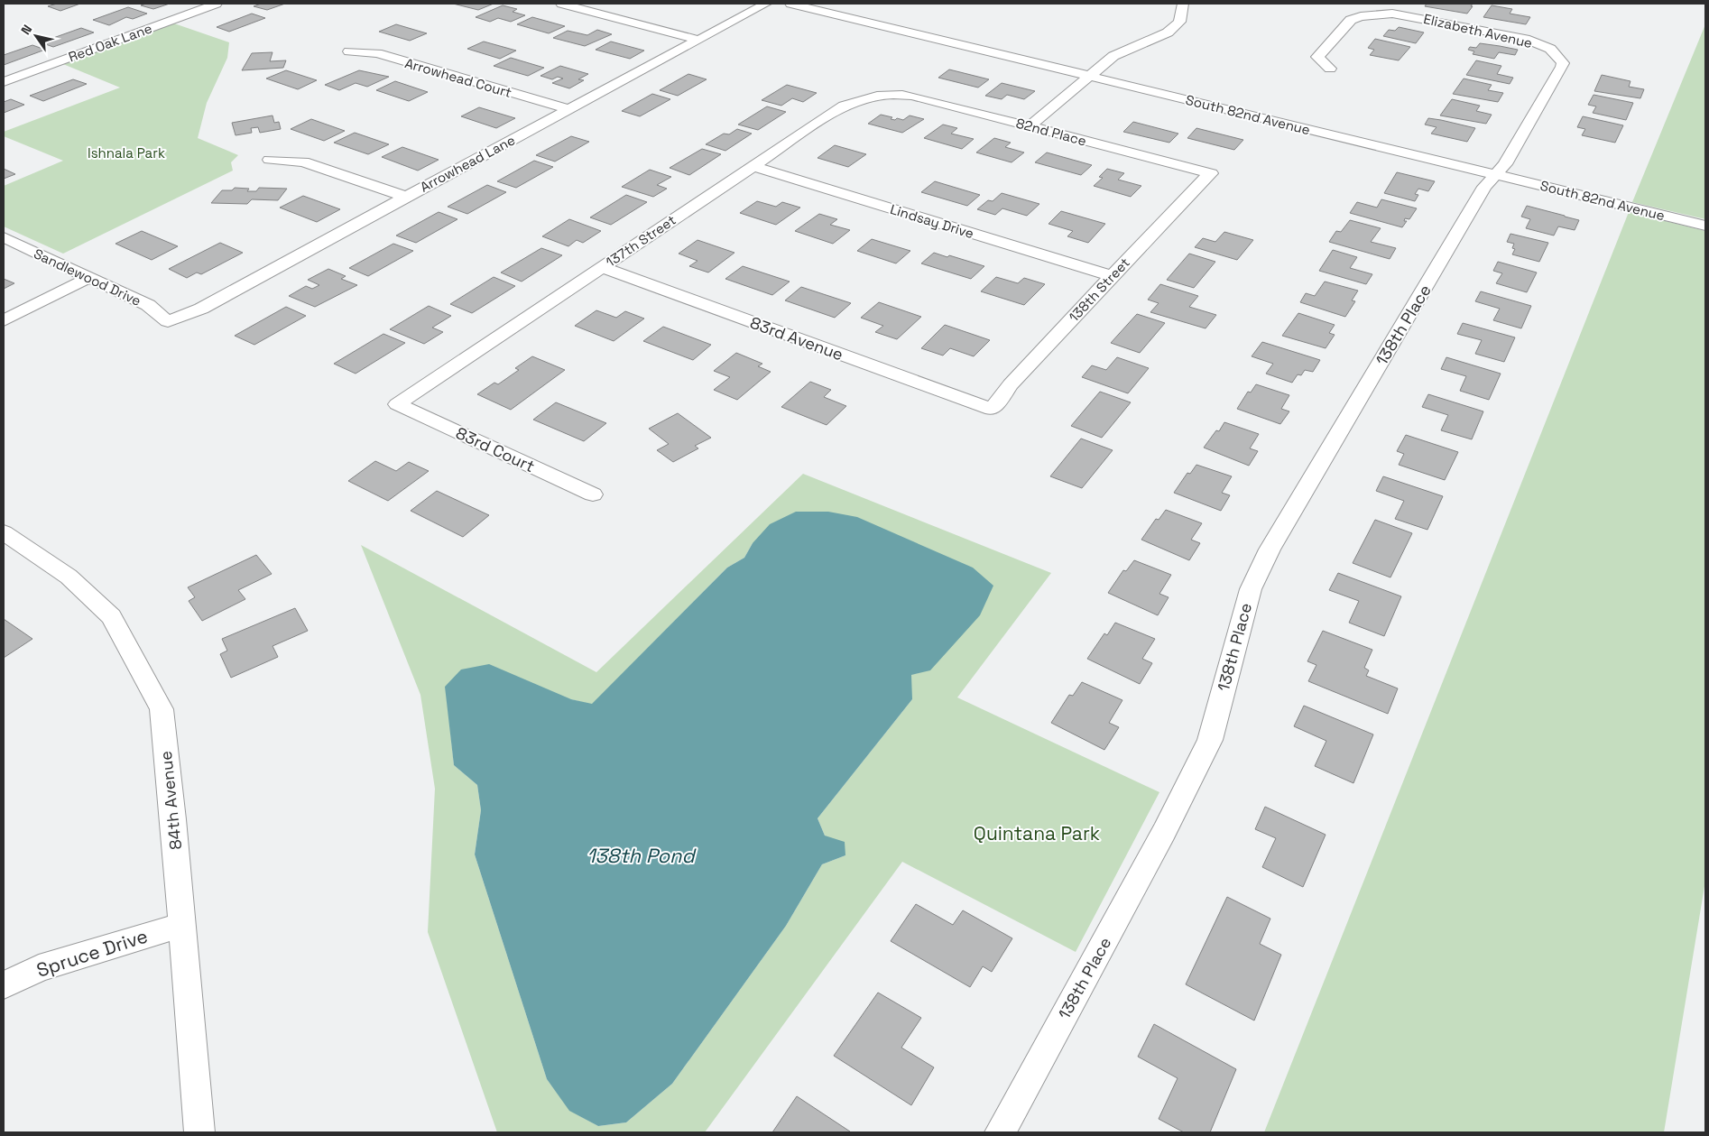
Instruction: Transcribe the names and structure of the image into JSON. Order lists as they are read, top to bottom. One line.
{"streets":{"street":["Elizabeth Avenue","Red Oak Lane","Arrowhead Court","South 82nd Avenue","82nd Place","Arrowhead Lane","Lindsay Drive","137th Street","Sandlewood Drive","138th Street","138th Place","83rd Avenue","83rd Court","84th Avenue","Spruce Drive"]},"crossings":[["Elizabeth Avenue","South 82nd Avenue"],["Elizabeth Avenue","138th Place"],["Arrowhead Court","Arrowhead Lane"],["South 82nd Avenue","138th Place"],["82nd Place","137th Street"],["82nd Place","138th Street"],["Arrowhead Lane","Sandlewood Drive"],["Lindsay Drive","137th Street"],["Lindsay Drive","138th Street"],["137th Street","83rd Avenue"],["137th Street","83rd Court"],["138th Street","83rd Avenue"],["84th Avenue","Spruce Drive"]],"water":["138th Pond"],"parks":["Ishnala Park","Quintana Park"],"north":"top left"}
